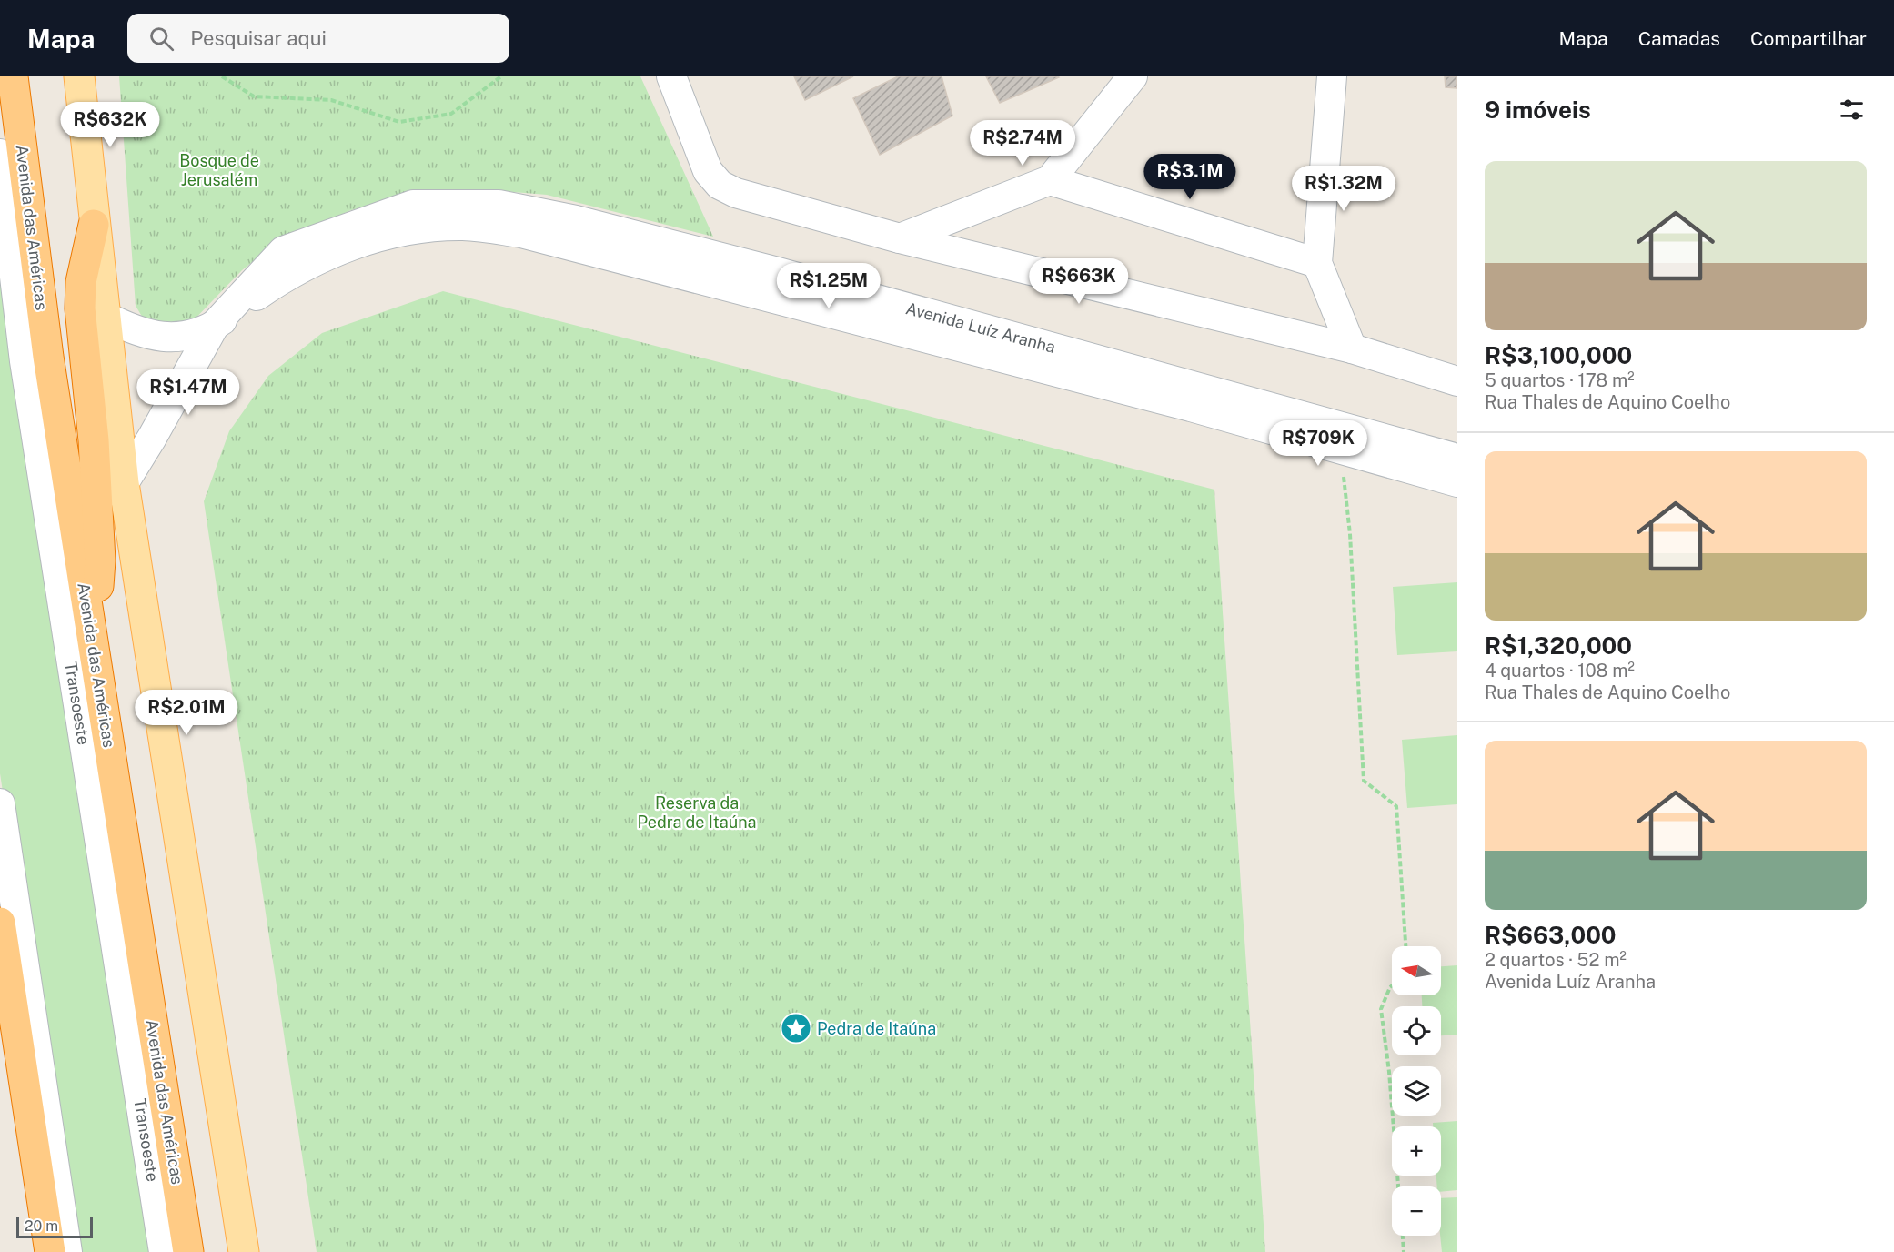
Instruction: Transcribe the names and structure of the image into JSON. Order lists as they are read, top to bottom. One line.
{"streets":{"highway":["Avenida das Américas"],"street":["Avenida Luíz Aranha","Transoeste"]},"parks":["Bosque de Jerusalém","Reserva da Pedra de Itaúna"],"places":{"place":["Pedra de Itaúna"]},"scale_bar":"20 m","north":"left","page":{"header":"Mapa","search":"Pesquisar aqui","nav":["Mapa","Camadas","Compartilhar"],"heading":"9 imóveis","price":["R$632K","R$2.74M","R$3.1M","R$1.32M","R$663K","R$1.25M","R$1.47M","R$709K","R$2.01M"],"list":[{"name":"R$3,100,000","note":"5 quartos · 178 m² · Rua Thales de Aquino Coelho"},{"name":"R$1,320,000","note":"4 quartos · 108 m² · Rua Thales de Aquino Coelho"},{"name":"R$663,000","note":"2 quartos · 52 m² · Avenida Luíz Aranha"}],"map_buttons":["+","−"],"scale":"20 m"}}
